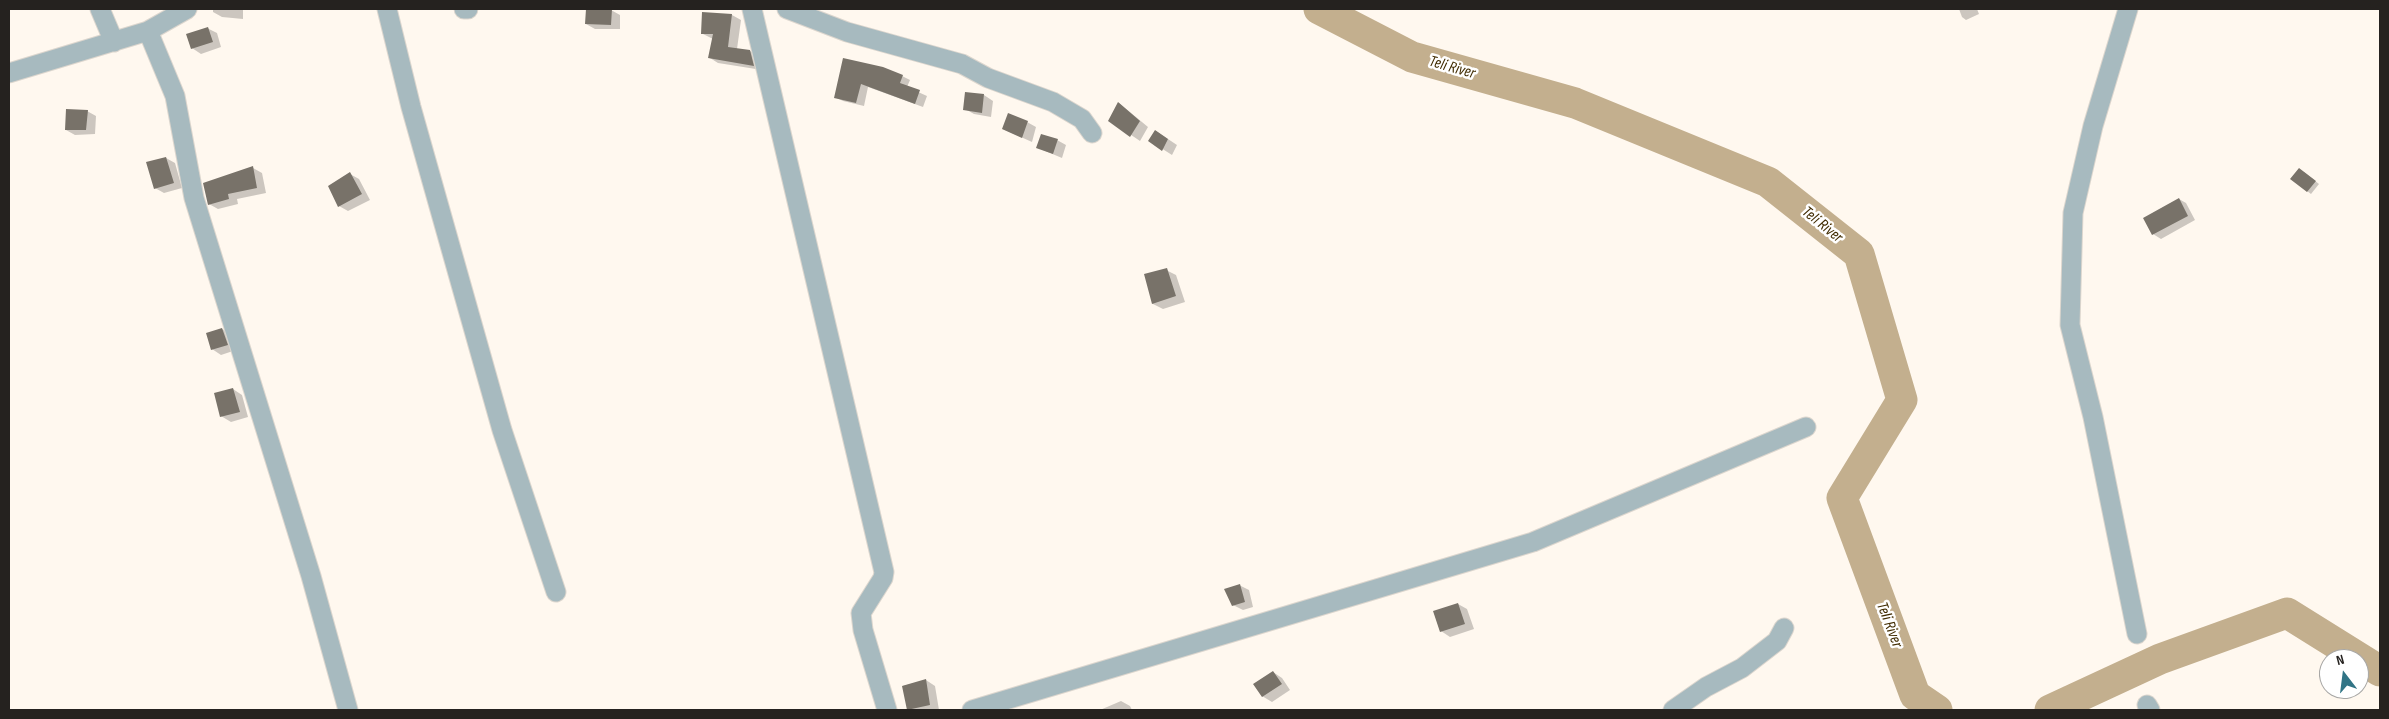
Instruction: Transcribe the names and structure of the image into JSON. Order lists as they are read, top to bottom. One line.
{"water":["Teli River"],"north":"top"}
